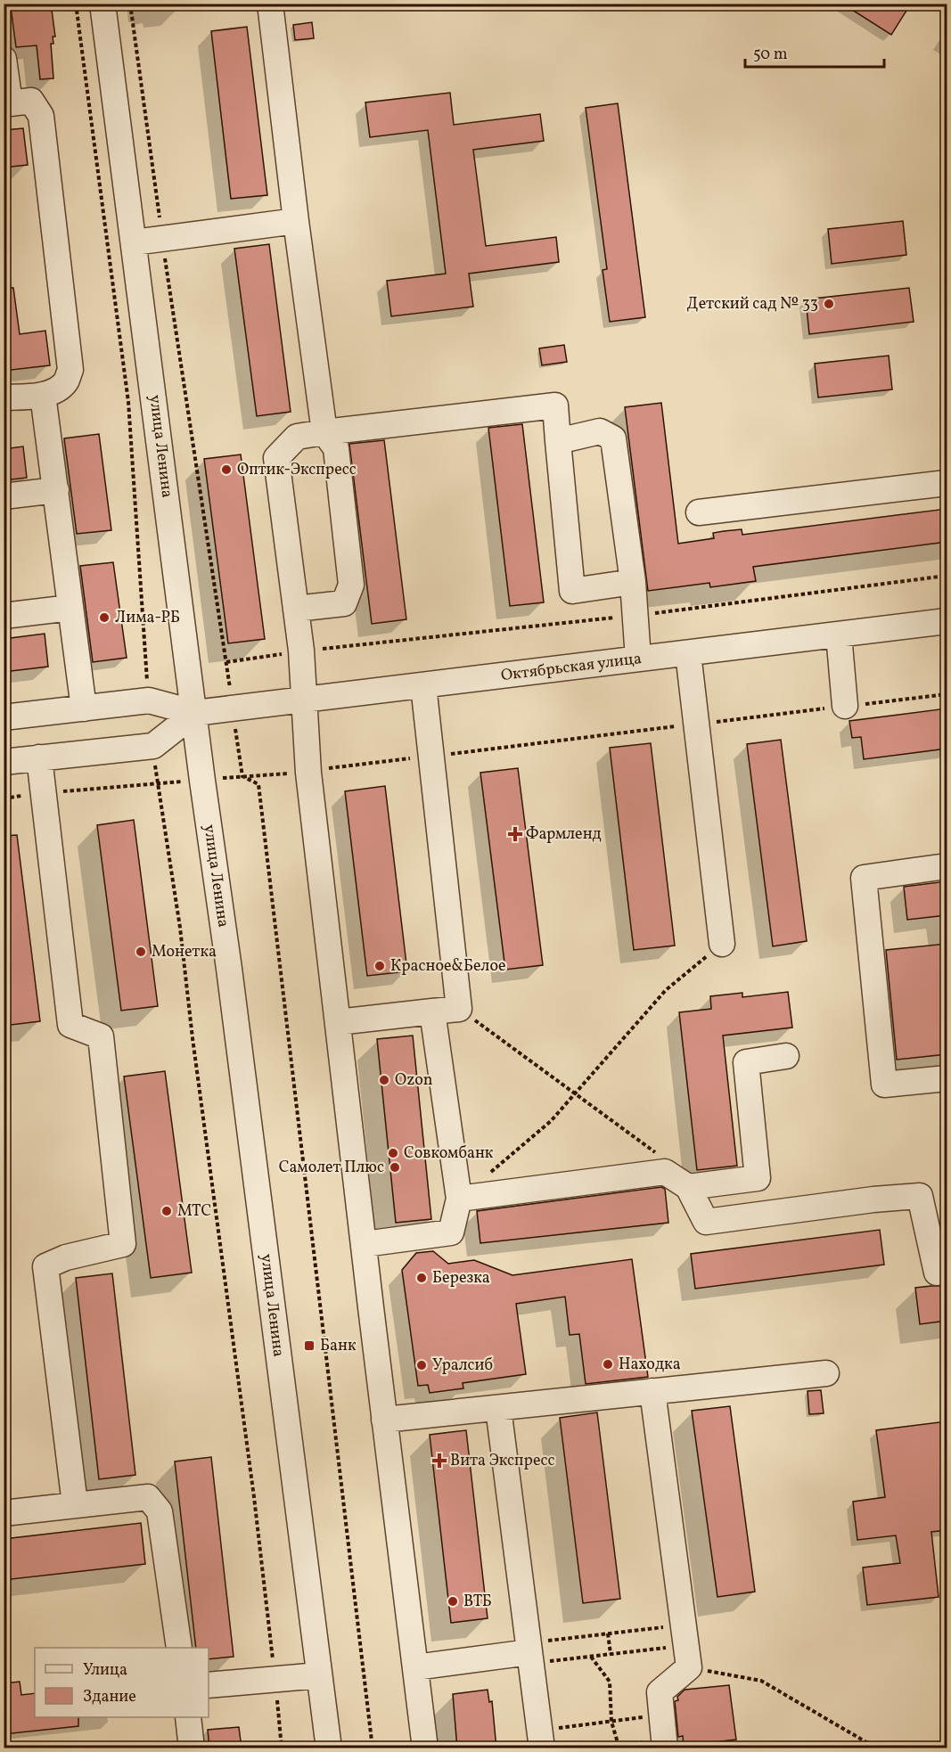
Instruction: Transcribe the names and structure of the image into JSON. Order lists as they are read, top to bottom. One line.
{"streets":{"street":["улица Ленина","Октябрьская улица"]},"crossings":[["улица Ленина","Октябрьская улица"]],"places":{"other":["Детский сад № 33","Оптик-Экспресс","Лима-РБ","Монетка","Красное&Белое","Ozon","Совкомбанк","Самолет Плюс","МТС","Березка","Находка","Уралсиб","ВТБ"],"health":["Фармленд","Вита Экспресс"],"transit":["Банк"]},"legend":["Улица","Здание"],"scale_bar":"50 m"}
